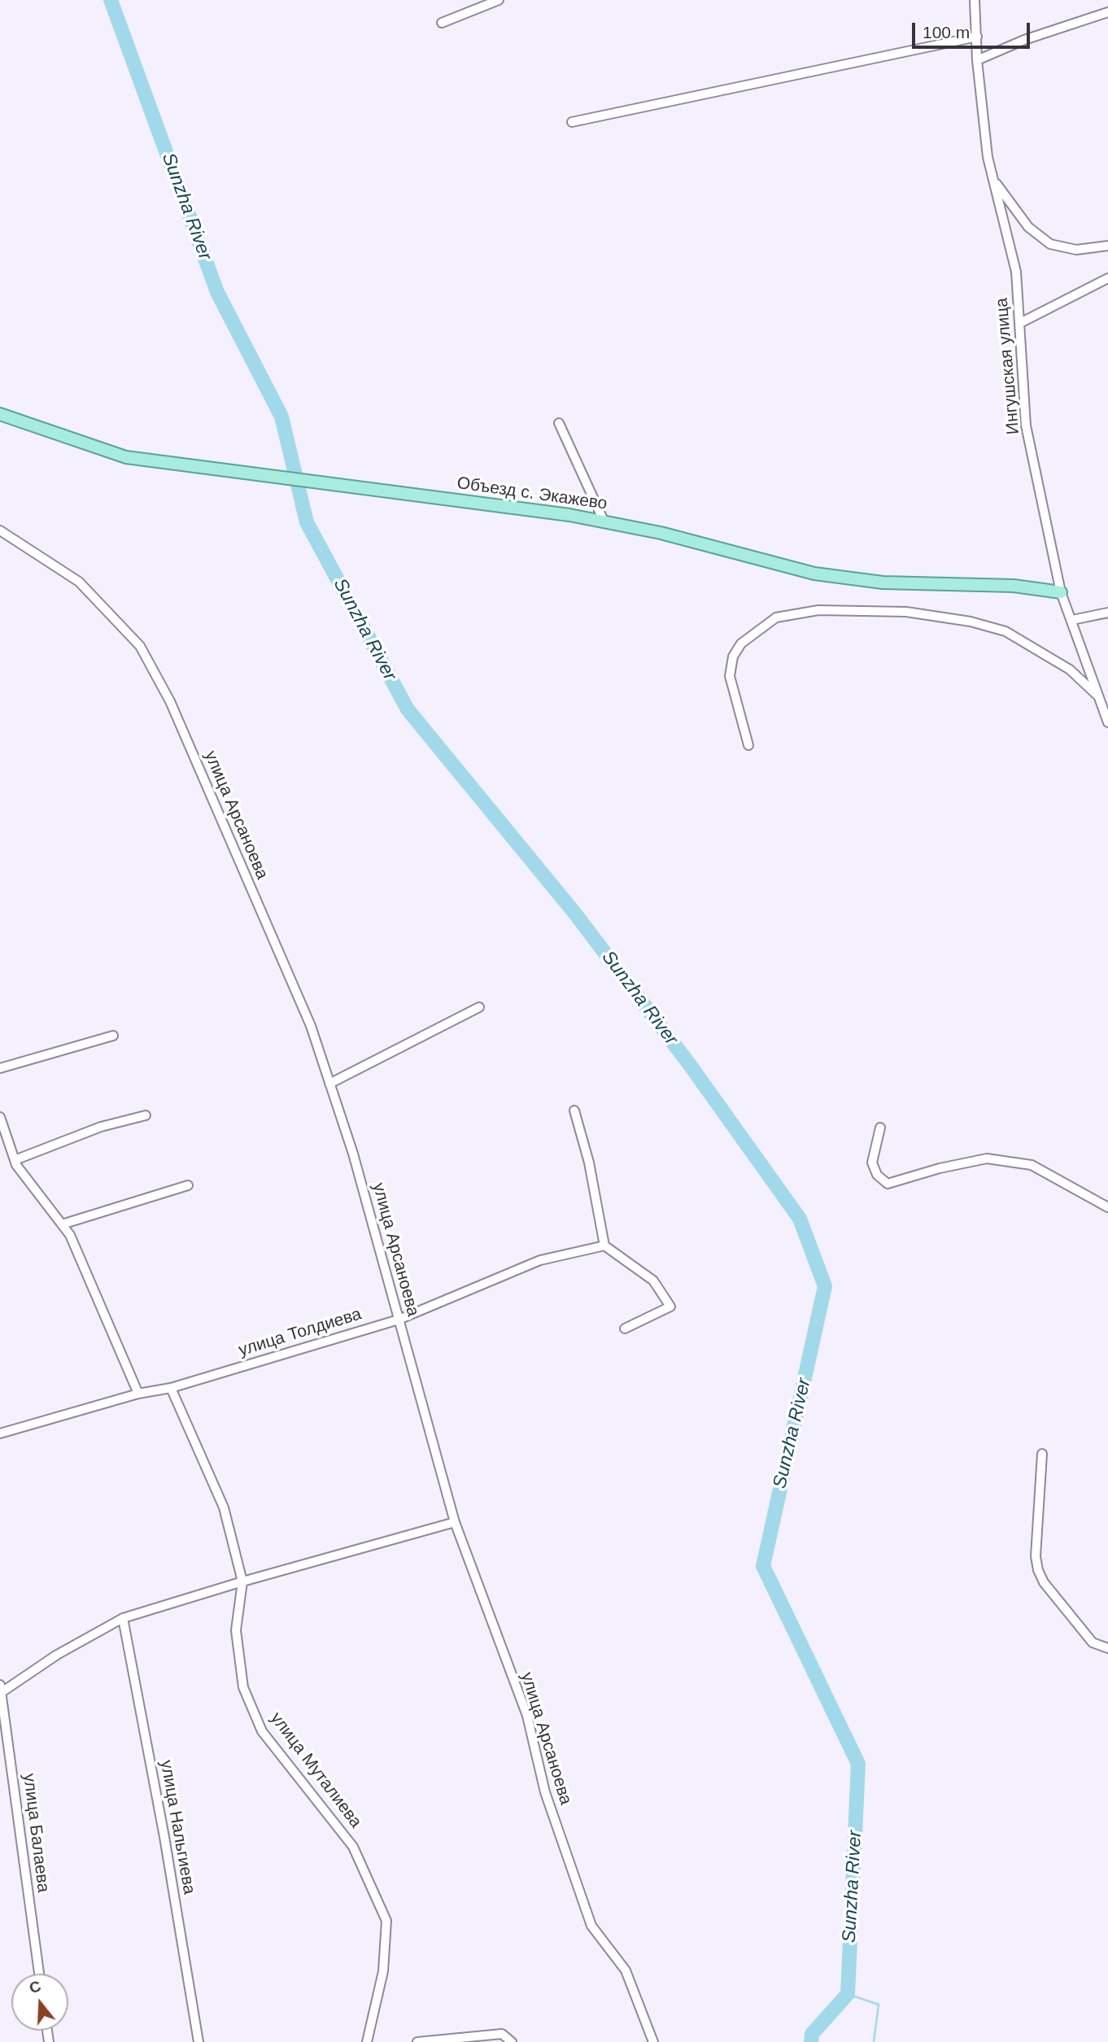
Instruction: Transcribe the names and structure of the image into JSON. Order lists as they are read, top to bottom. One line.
{"streets":{"main road":["Объезд с. Экажево"],"street":["Ингушская улица","улица Арсаноева","улица Толдиева","улица Муталиева","улица Нальгиева","улица Балаева"]},"crossings":[["Ингушская улица","Объезд с. Экажево"],["улица Арсаноева","улица Толдиева"],["улица Толдиева","улица Муталиева"]],"water":["Sunzha River"],"scale_bar":"100 m","north":"top"}
